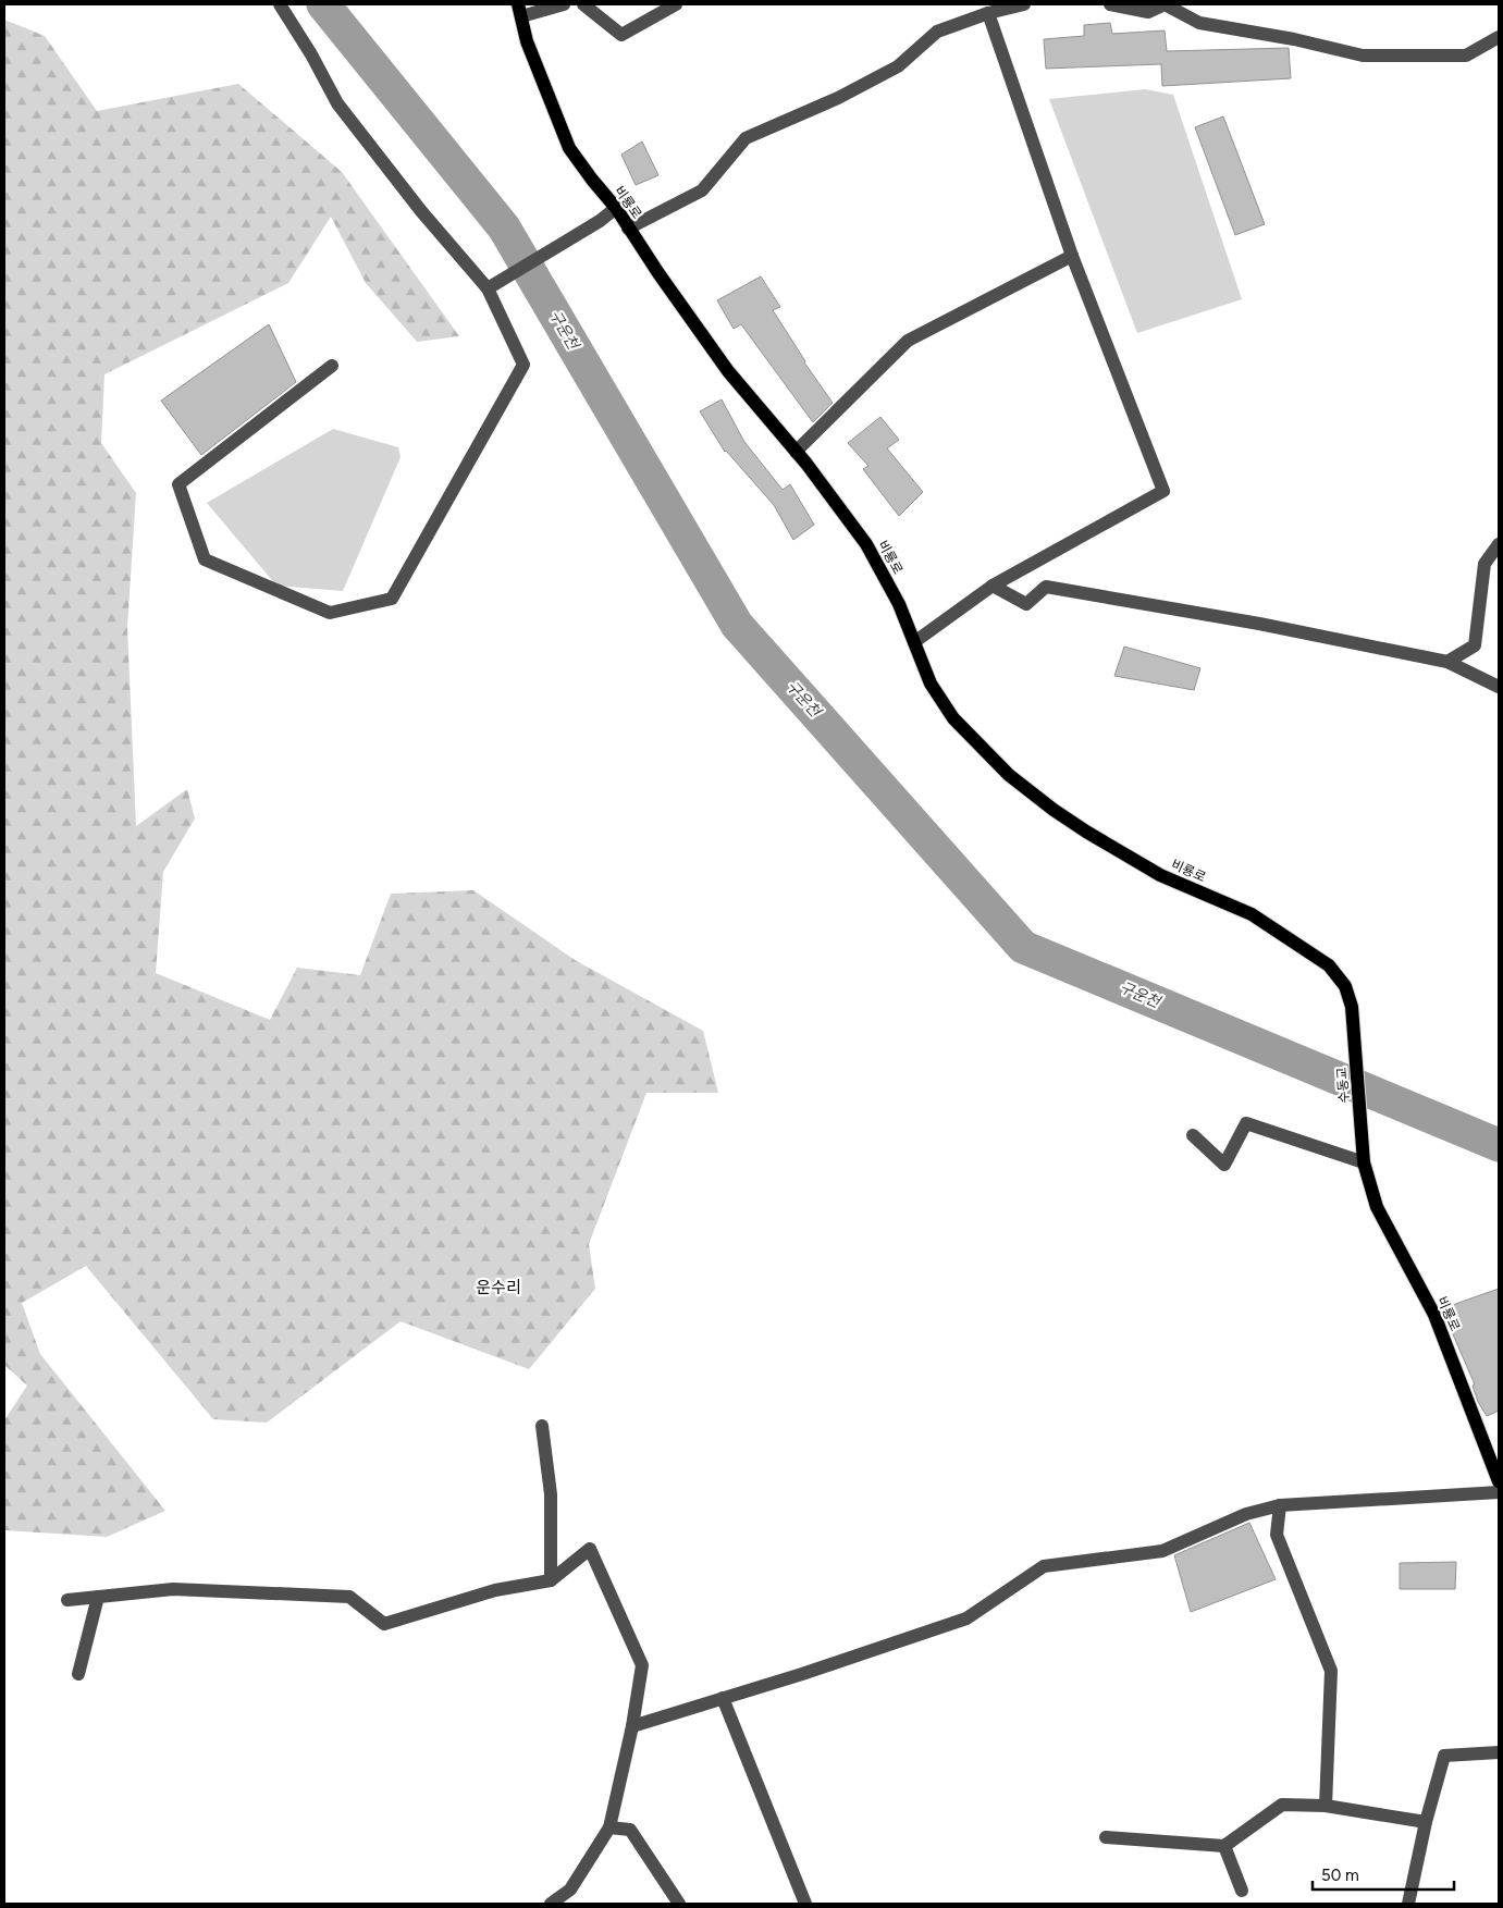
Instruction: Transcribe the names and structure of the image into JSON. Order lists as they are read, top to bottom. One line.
{"streets":{"main road":["비룡로","수동교"]},"crossings":[["비룡로","수동교"]],"districts":["운수리"],"water":["구운천"],"scale_bar":"50 m"}
